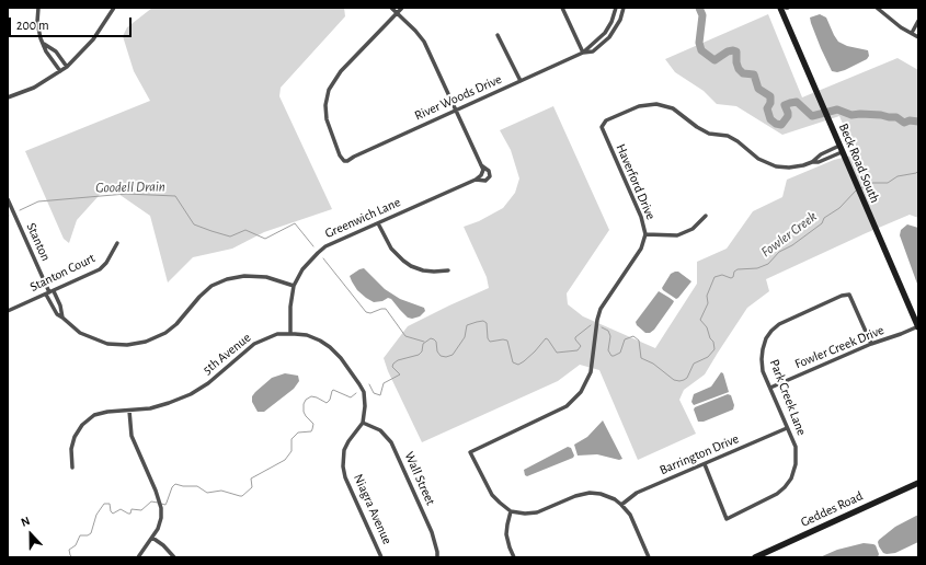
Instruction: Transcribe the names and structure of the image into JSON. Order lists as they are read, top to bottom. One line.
{"streets":{"main road":["Beck Road South","Geddes Road"],"street":["River Woods Drive","Haverford Drive","Greenwich Lane","Stanton","Stanton Court","Fowler Creek Drive","5th Avenue","Park Creek Lane","Barrington Drive","Wall Street","Niagra Avenue"]},"crossings":[["Beck Road South","Fowler Creek Drive"],["Greenwich Lane","5th Avenue"],["Stanton","Stanton Court"],["Fowler Creek Drive","Park Creek Lane"],["5th Avenue","Wall Street"],["5th Avenue","Niagra Avenue"],["Park Creek Lane","Barrington Drive"],["Wall Street","Niagra Avenue"]],"water":["Goodell Drain","Fowler Creek"],"scale_bar":"200 m","north":"top"}
